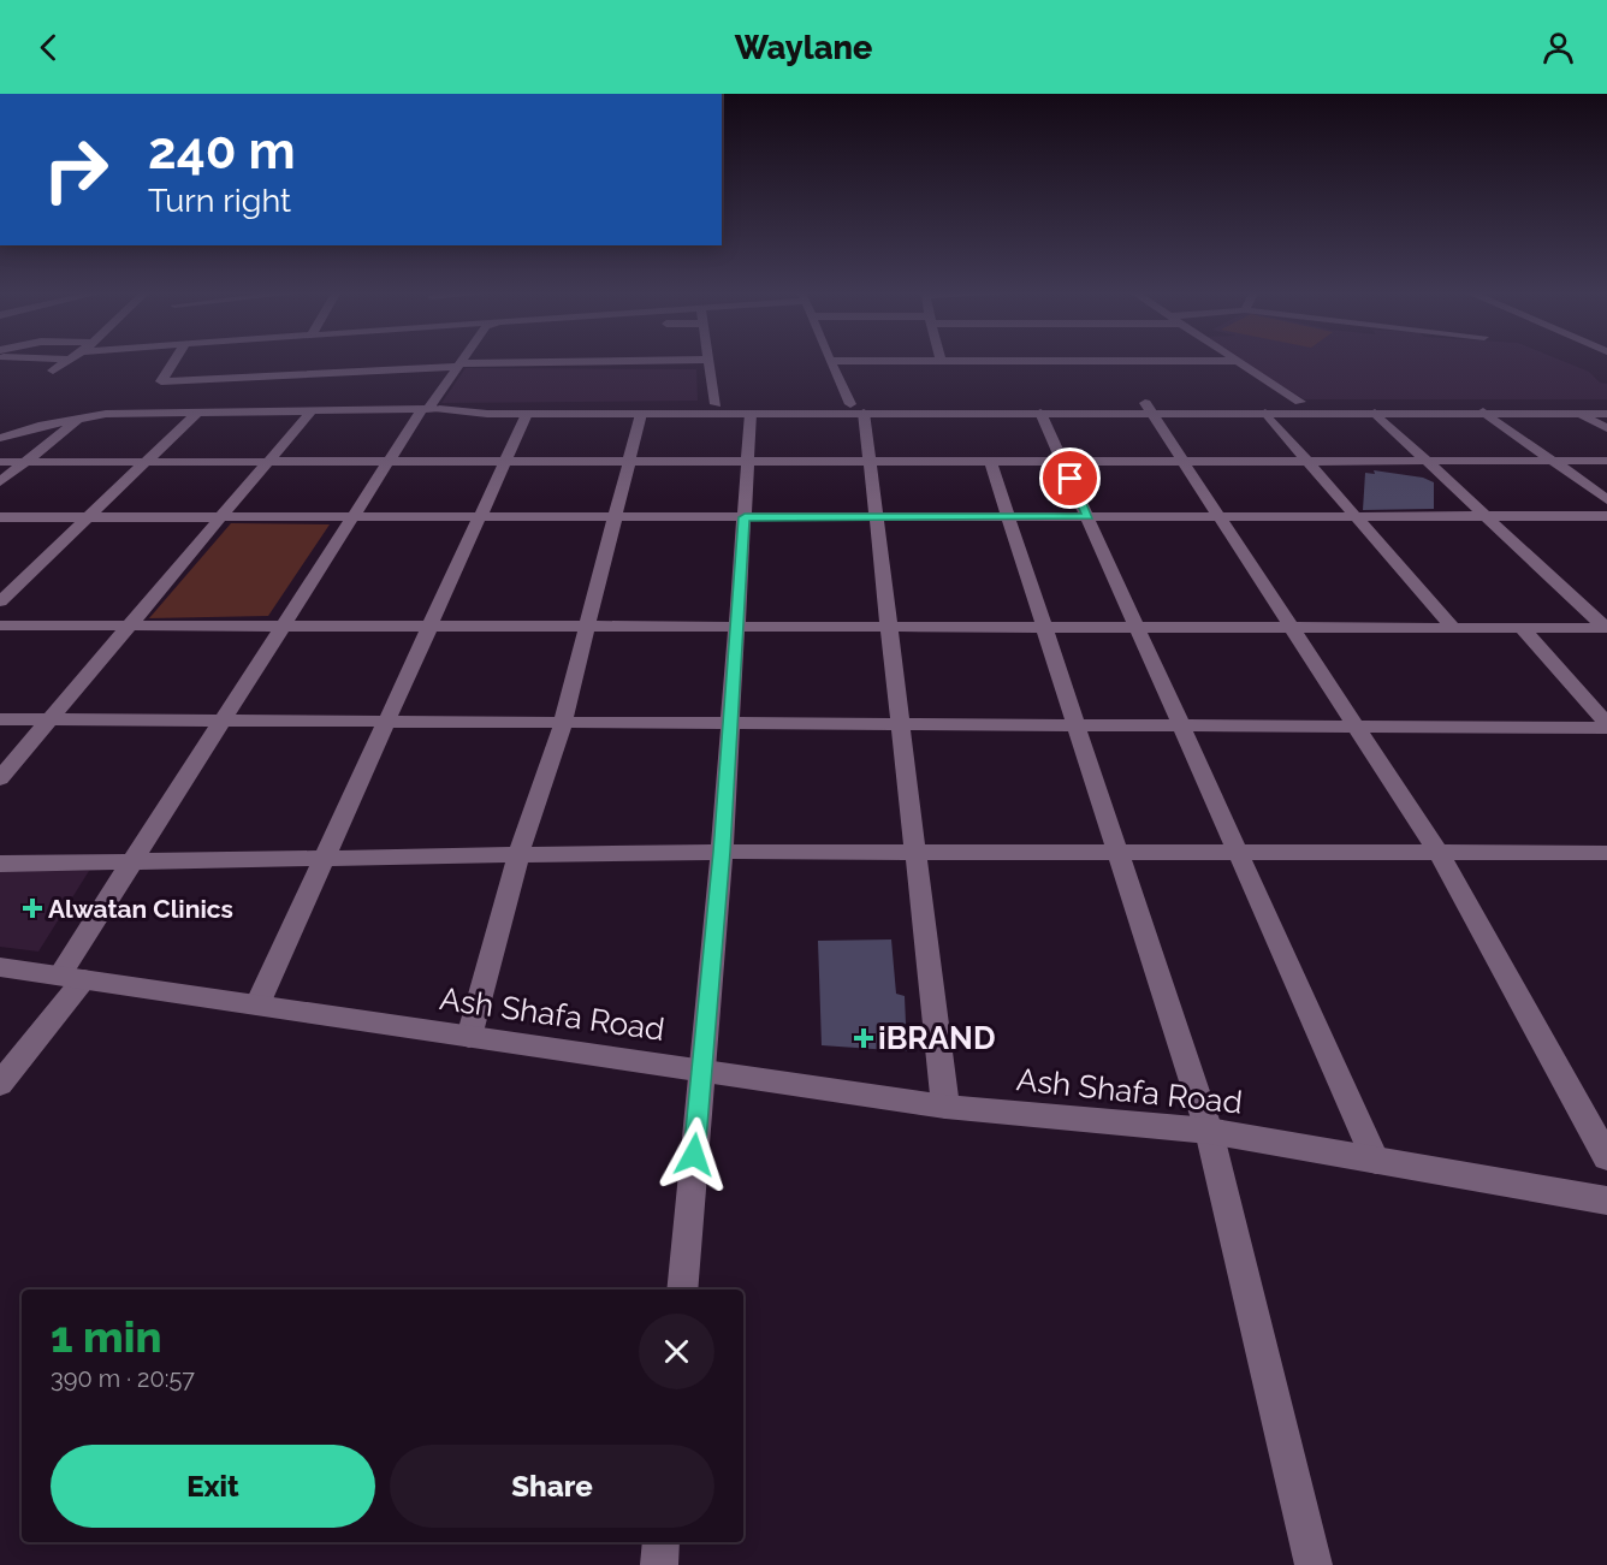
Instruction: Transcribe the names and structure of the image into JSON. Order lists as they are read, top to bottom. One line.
{"streets":{"street":["Ash Shafa Road"]},"places":{"health":["Alwatan Clinics","iBRAND"]},"page":{"header":"Waylane","turn":["240 m","Turn right"],"heading":["1 min","390 m · 20:57"],"buttons":["Exit","Share"]}}
